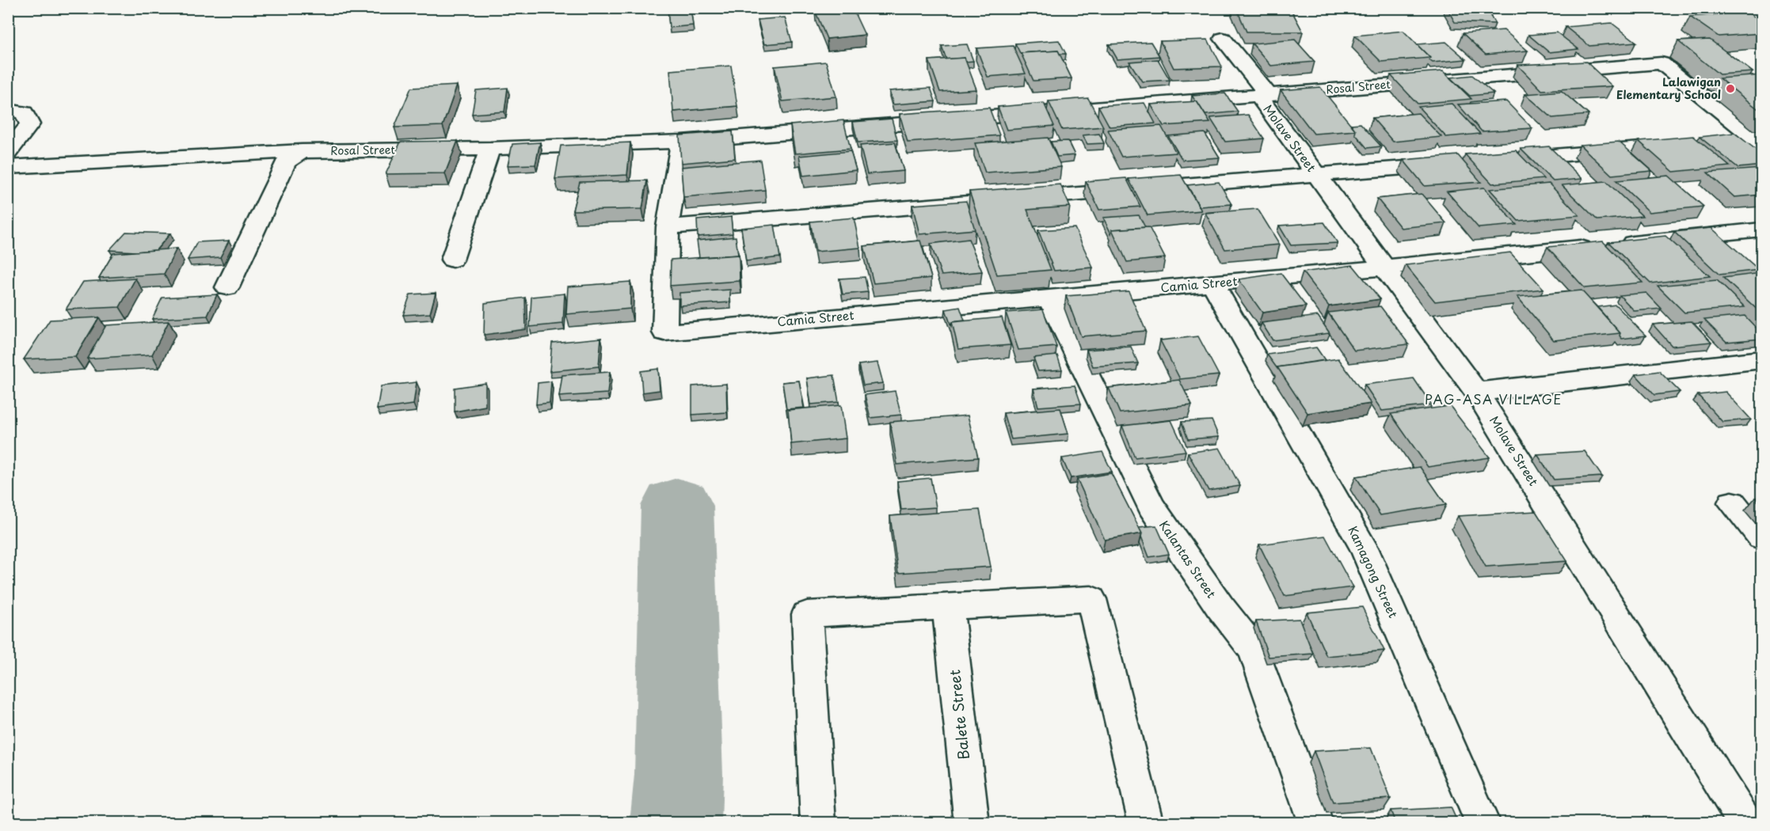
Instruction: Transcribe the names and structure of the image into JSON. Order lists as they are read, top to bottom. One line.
{"streets":{"street":["Rosal Street","Molave Street","Camia Street","Kalantas Street","Kamagong Street","Balete Street"]},"crossings":[["Rosal Street","Molave Street"],["Molave Street","Camia Street"],["Camia Street","Kalantas Street"],["Camia Street","Kamagong Street"]],"districts":["PAG-ASA VILLAGE"],"places":["Lalawigan Elementary School"]}
